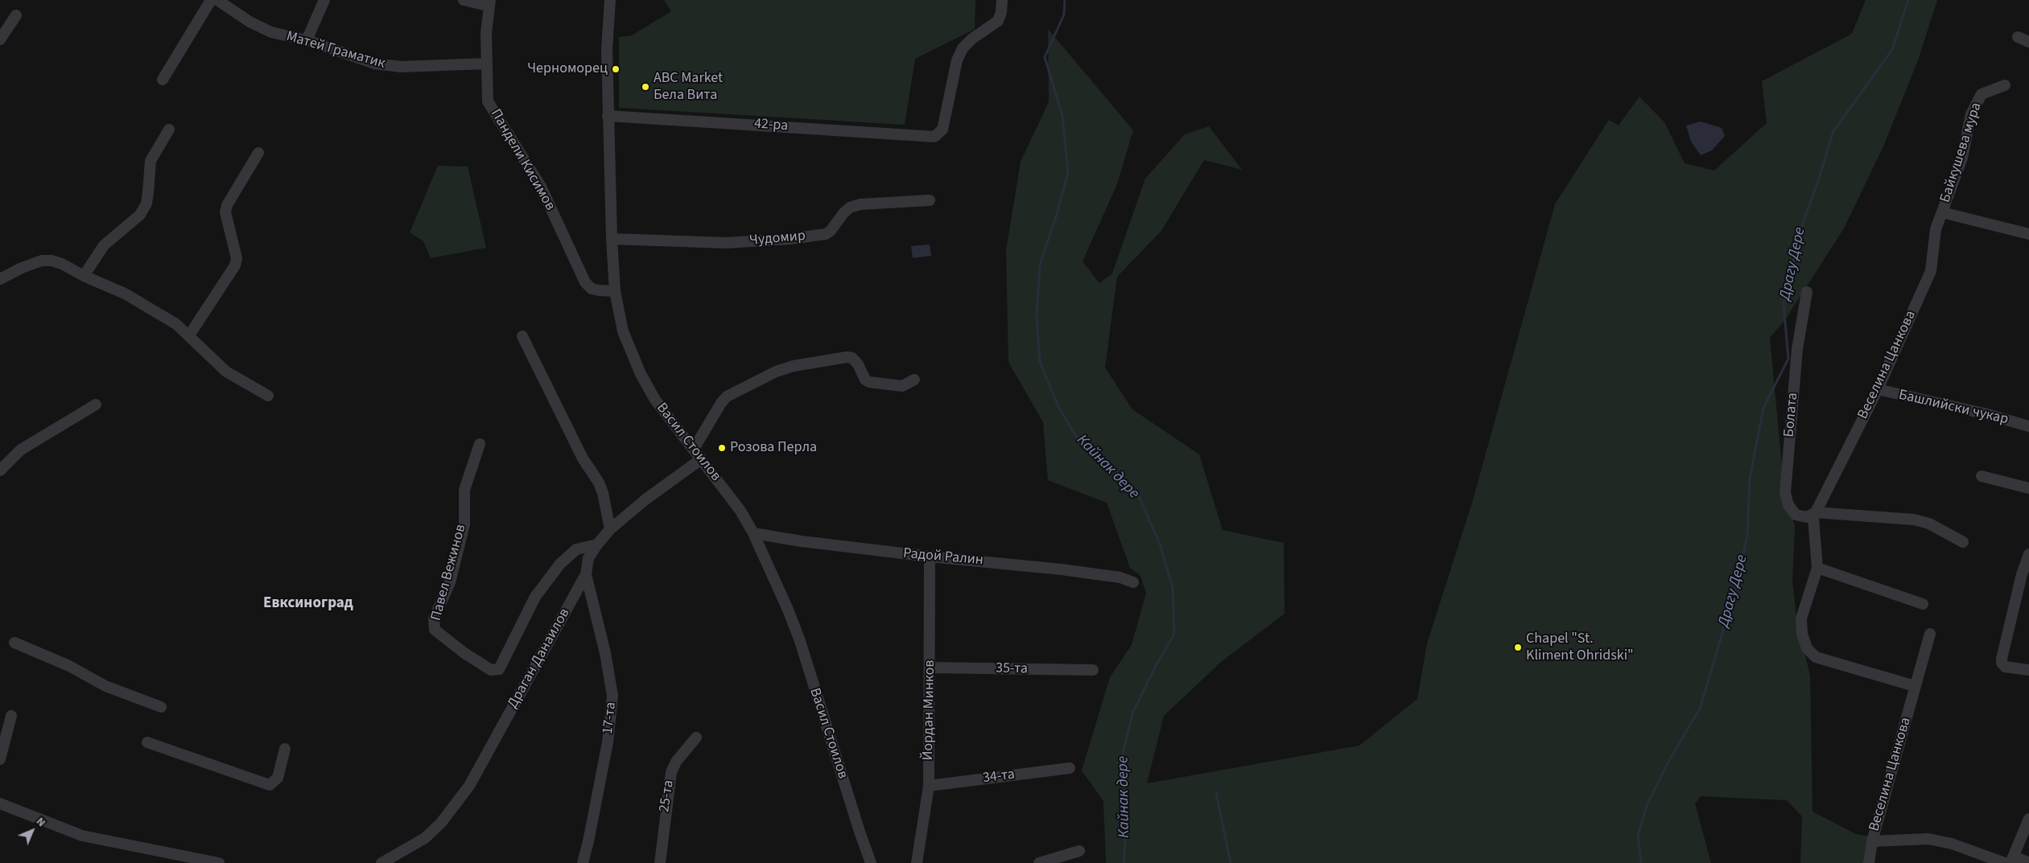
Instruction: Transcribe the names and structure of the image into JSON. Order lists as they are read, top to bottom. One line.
{"streets":{"street":["Матей Граматик","42-ра","Байкушева мура","Пандели Кисимов","Чудомир","Веселина Цанкова","Башлийски чукар","Болата","Васил Стоилов","Радой Ралин","Павел Вежинов","Драган Данаилов","35-та","Йордан Минков","17-та","34-та","25-та"]},"crossings":[["Матей Граматик","Пандели Кисимов"],["42-ра","Васил Стоилов"],["Байкушева мура","Веселина Цанкова"],["Пандели Кисимов","Васил Стоилов"],["Чудомир","Васил Стоилов"],["Веселина Цанкова","Башлийски чукар"],["Веселина Цанкова","Болата"],["Васил Стоилов","Радой Ралин"],["Васил Стоилов","Драган Данаилов"],["Радой Ралин","Йордан Минков"],["Павел Вежинов","Драган Данаилов"],["Драган Данаилов","17-та"],["35-та","Йордан Минков"],["Йордан Минков","34-та"]],"districts":["Евксиноград"],"water":["Драгу Дере","Кайнак дере"],"places":["Черноморец","ABC Market Бела Вита","Розова Перла","Chapel \"St. Kliment Ohridski\""],"north":"top right"}
